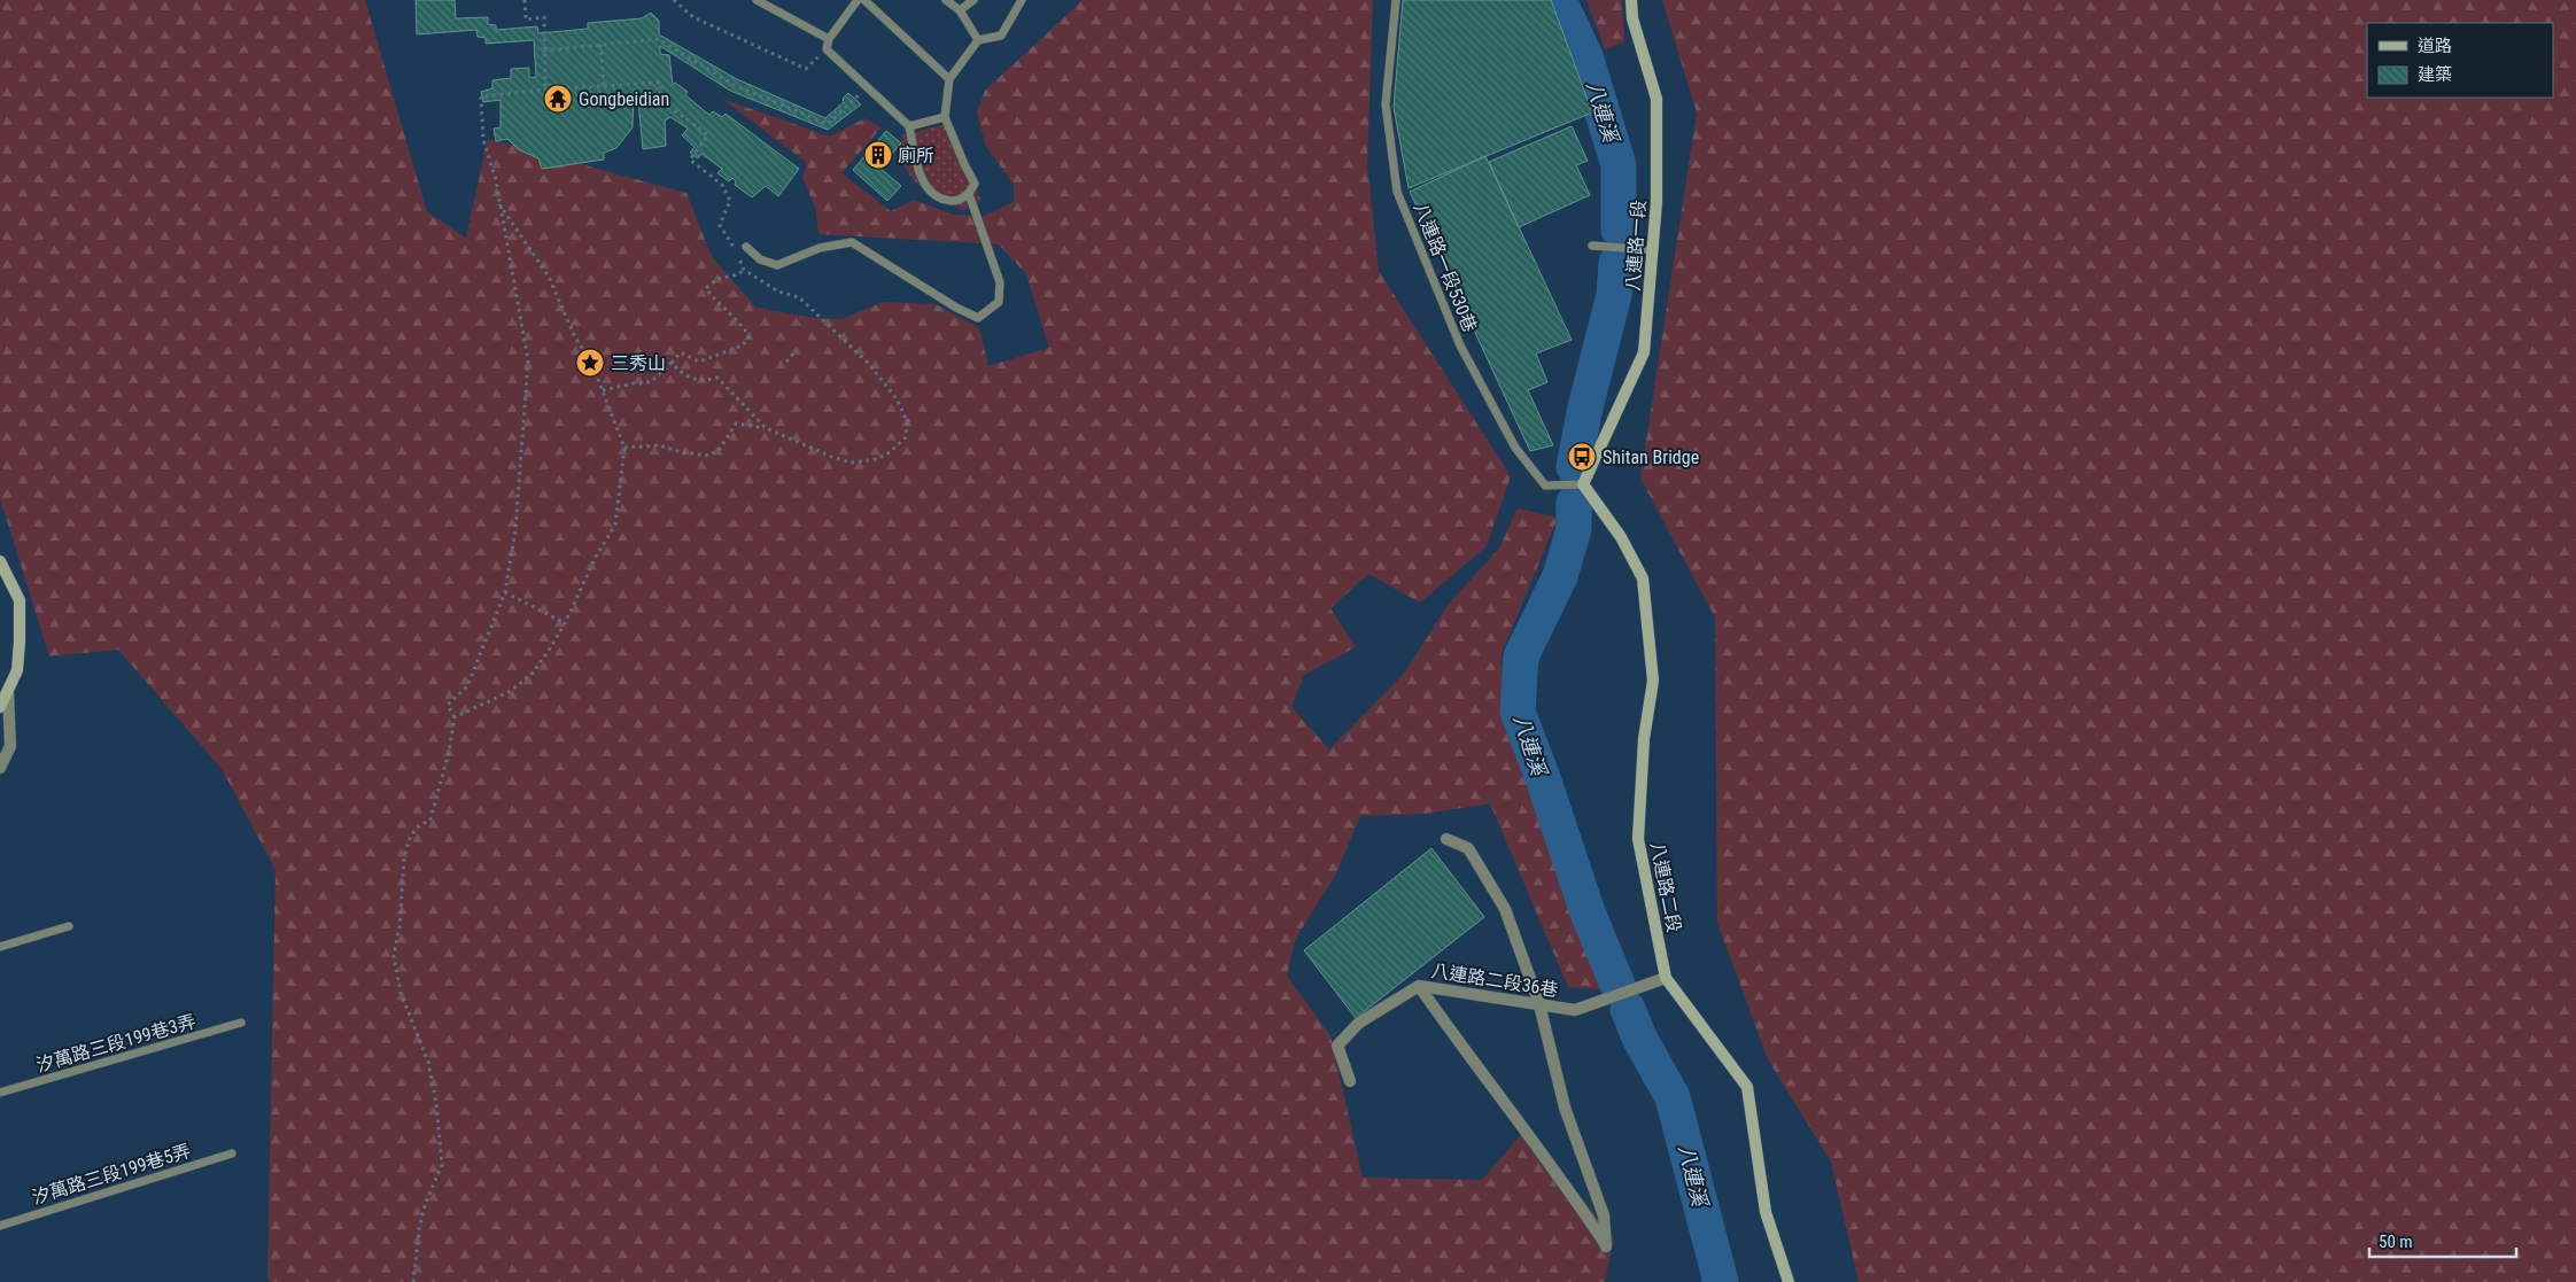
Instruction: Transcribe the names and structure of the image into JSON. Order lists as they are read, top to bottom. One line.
{"streets":{"street":["八連路一段","八連路二段","八連路二段36巷"],"lane":["八連路一段530巷","汐萬路三段199巷3弄","汐萬路三段199巷5弄"]},"crossings":[["八連路一段","八連路一段530巷"],["八連路一段","八連路二段"],["八連路一段530巷","八連路二段"],["八連路二段","八連路二段36巷"]],"water":["八連溪"],"places":{"temple":["Gongbeidian"],"building":["廁所"],"place":["三秀山"],"bus stop":["Shitan Bridge"]},"legend":["道路","建築"],"scale_bar":"50 m"}
